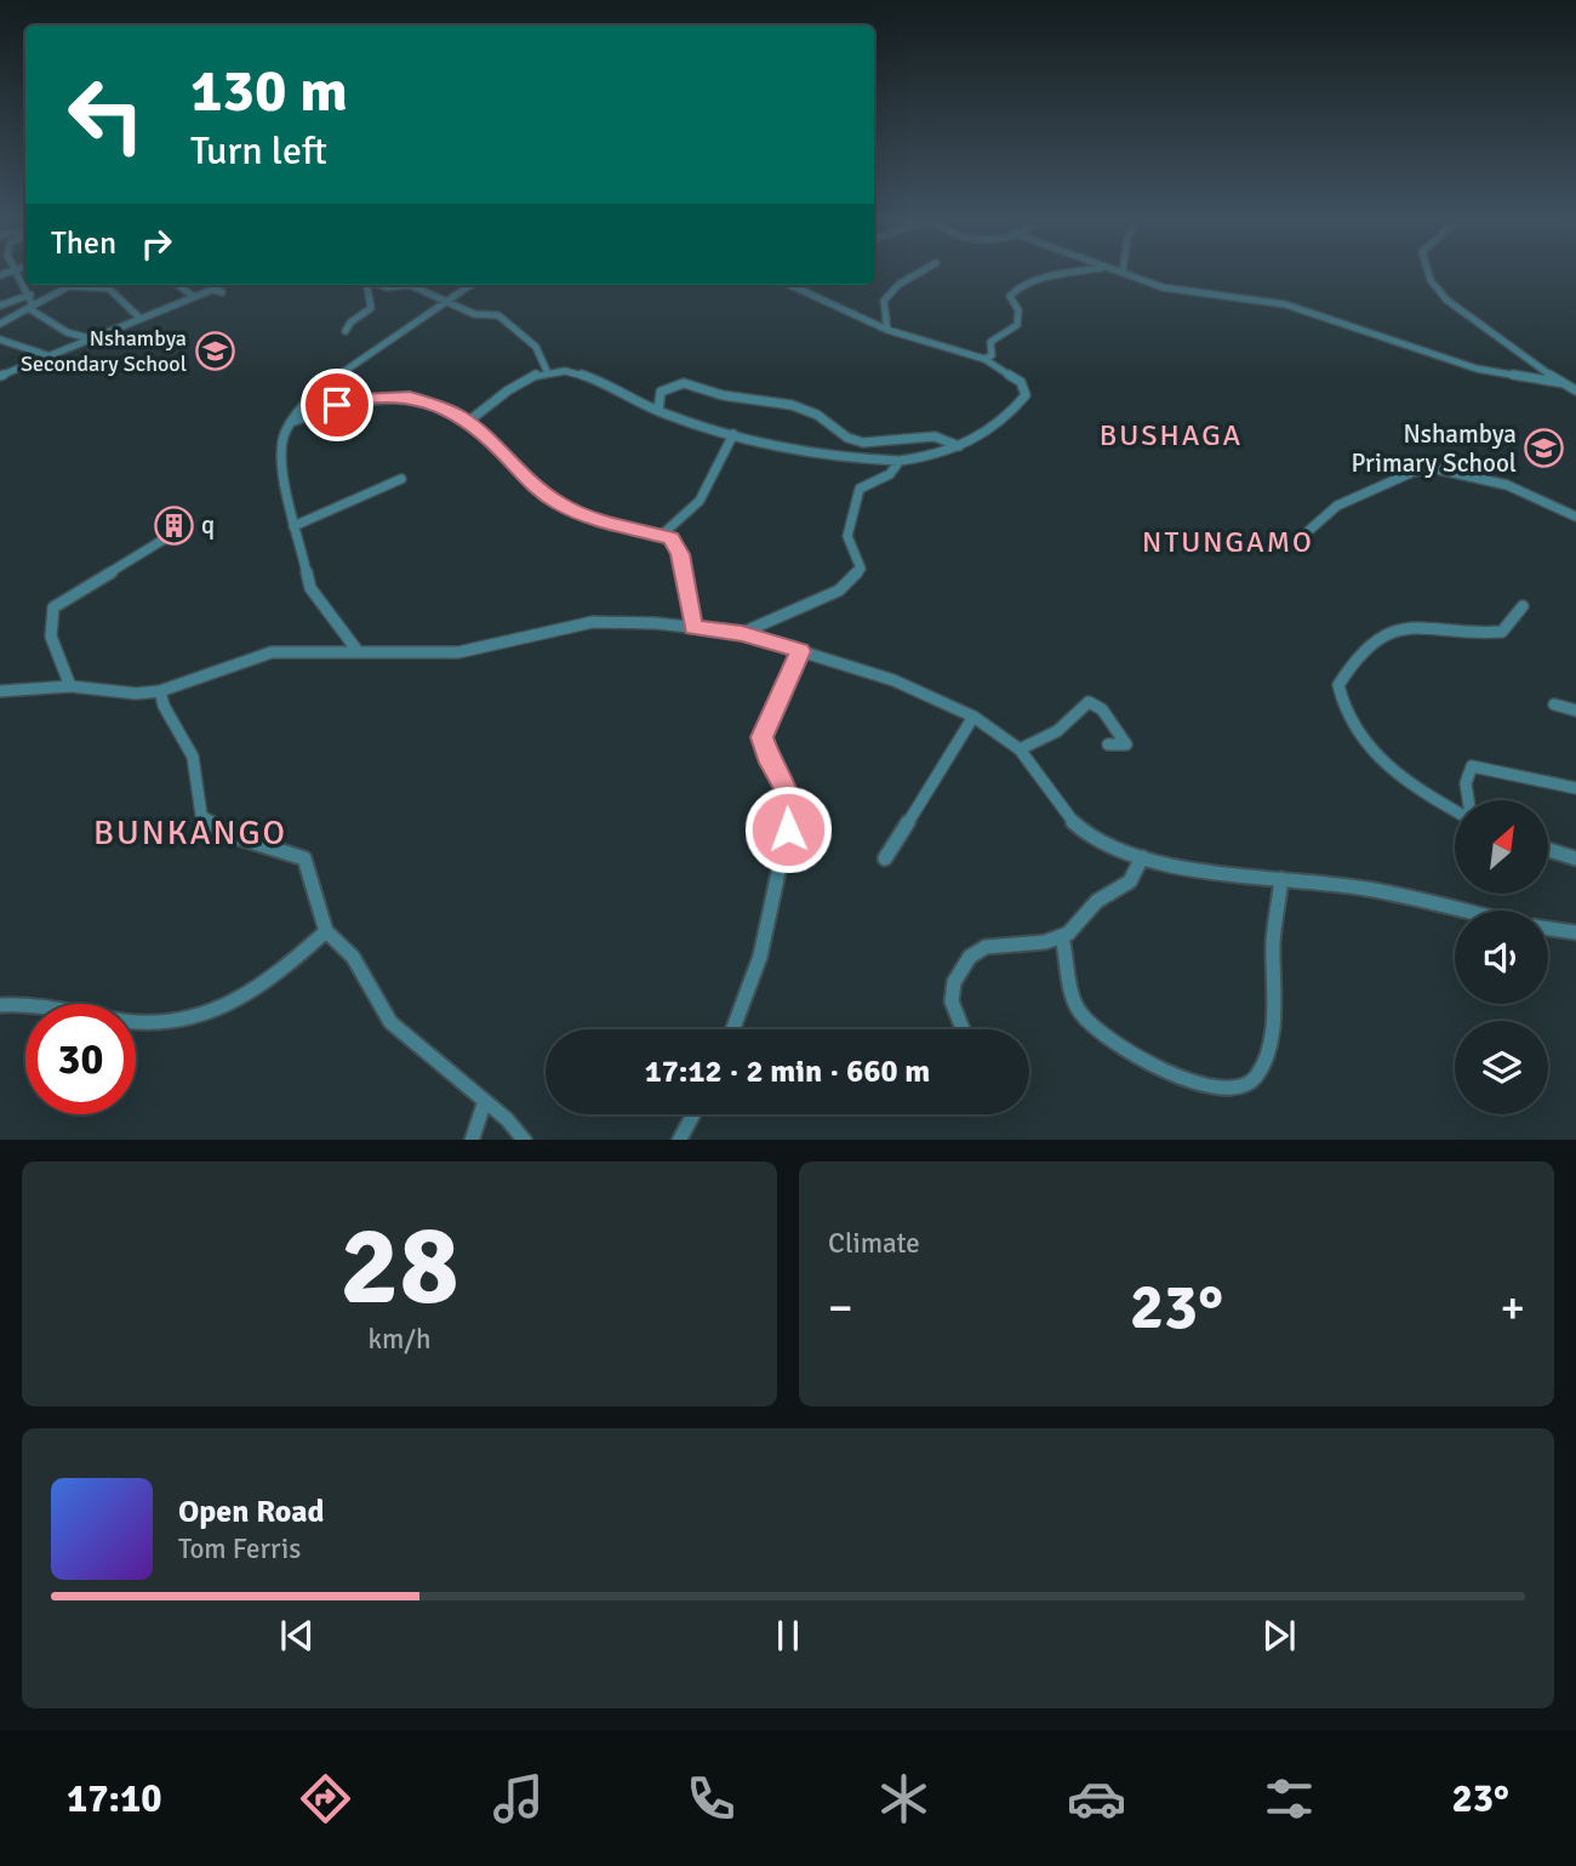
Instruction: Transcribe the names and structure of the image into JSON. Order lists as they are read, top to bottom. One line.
{"districts":["BUSHAGA","NTUNGAMO","BUNKANGO"],"places":{"school or university":["Nshambya Secondary School","Nshambya Primary School"],"building":["q"]},"north":"top right","page":{"turn":["130 m","Turn left"],"then":"Then","limit":"30","trip":"17:12 · 2 min · 660 m","tile":[["28","km/h"],"Climate"],"heat":["−","23°","+"],"song":["Open Road","Tom Ferris"],"tabs":["17:10","23°"]}}
